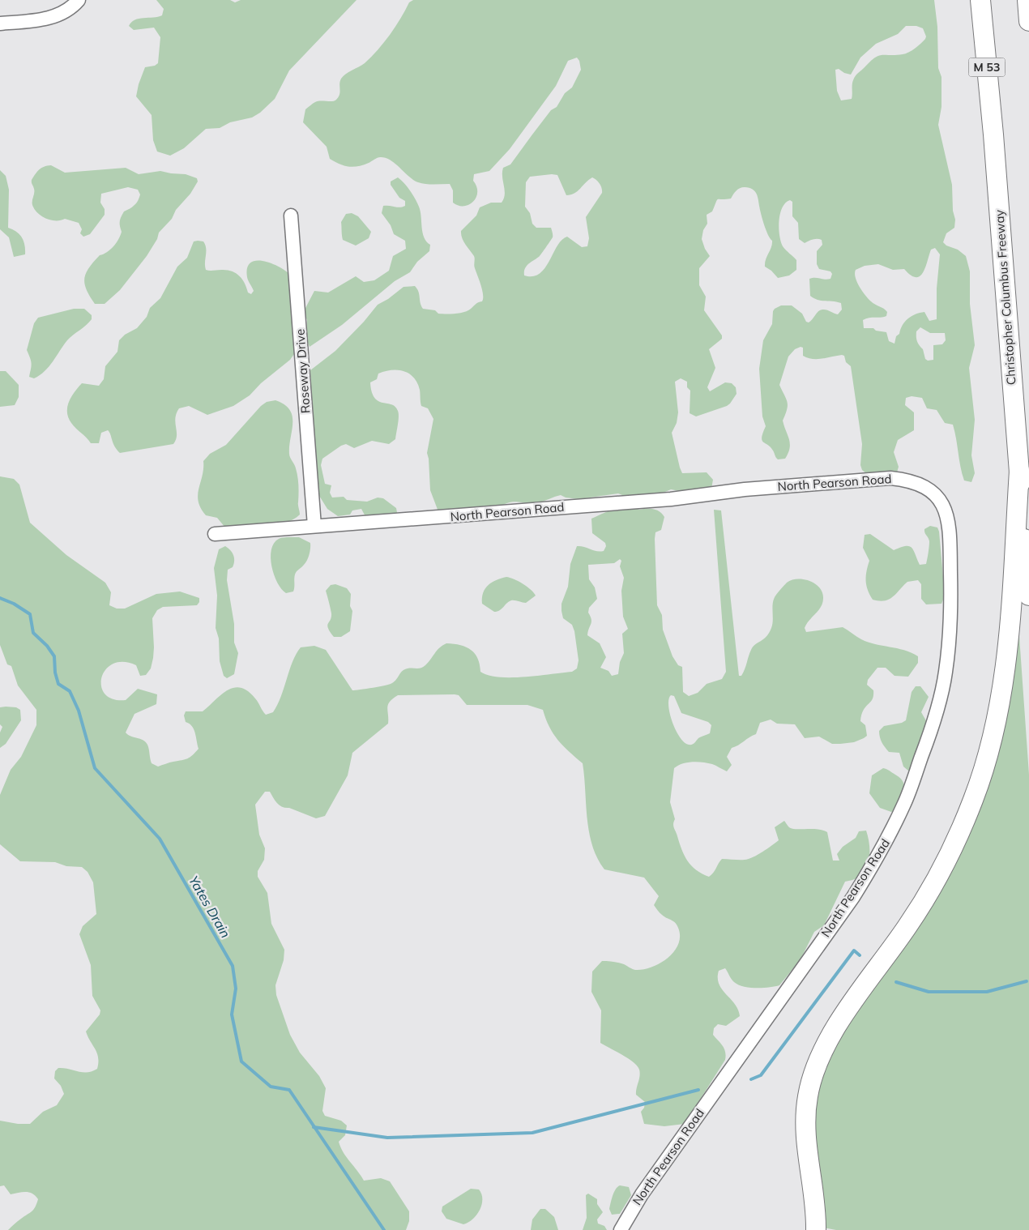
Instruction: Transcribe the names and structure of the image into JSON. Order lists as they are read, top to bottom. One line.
{"streets":{"highway":["M 53","Christopher Columbus Freeway"],"street":["Roseway Drive","North Pearson Road"]},"crossings":[["Roseway Drive","North Pearson Road"]],"water":["Yates Drain"]}
